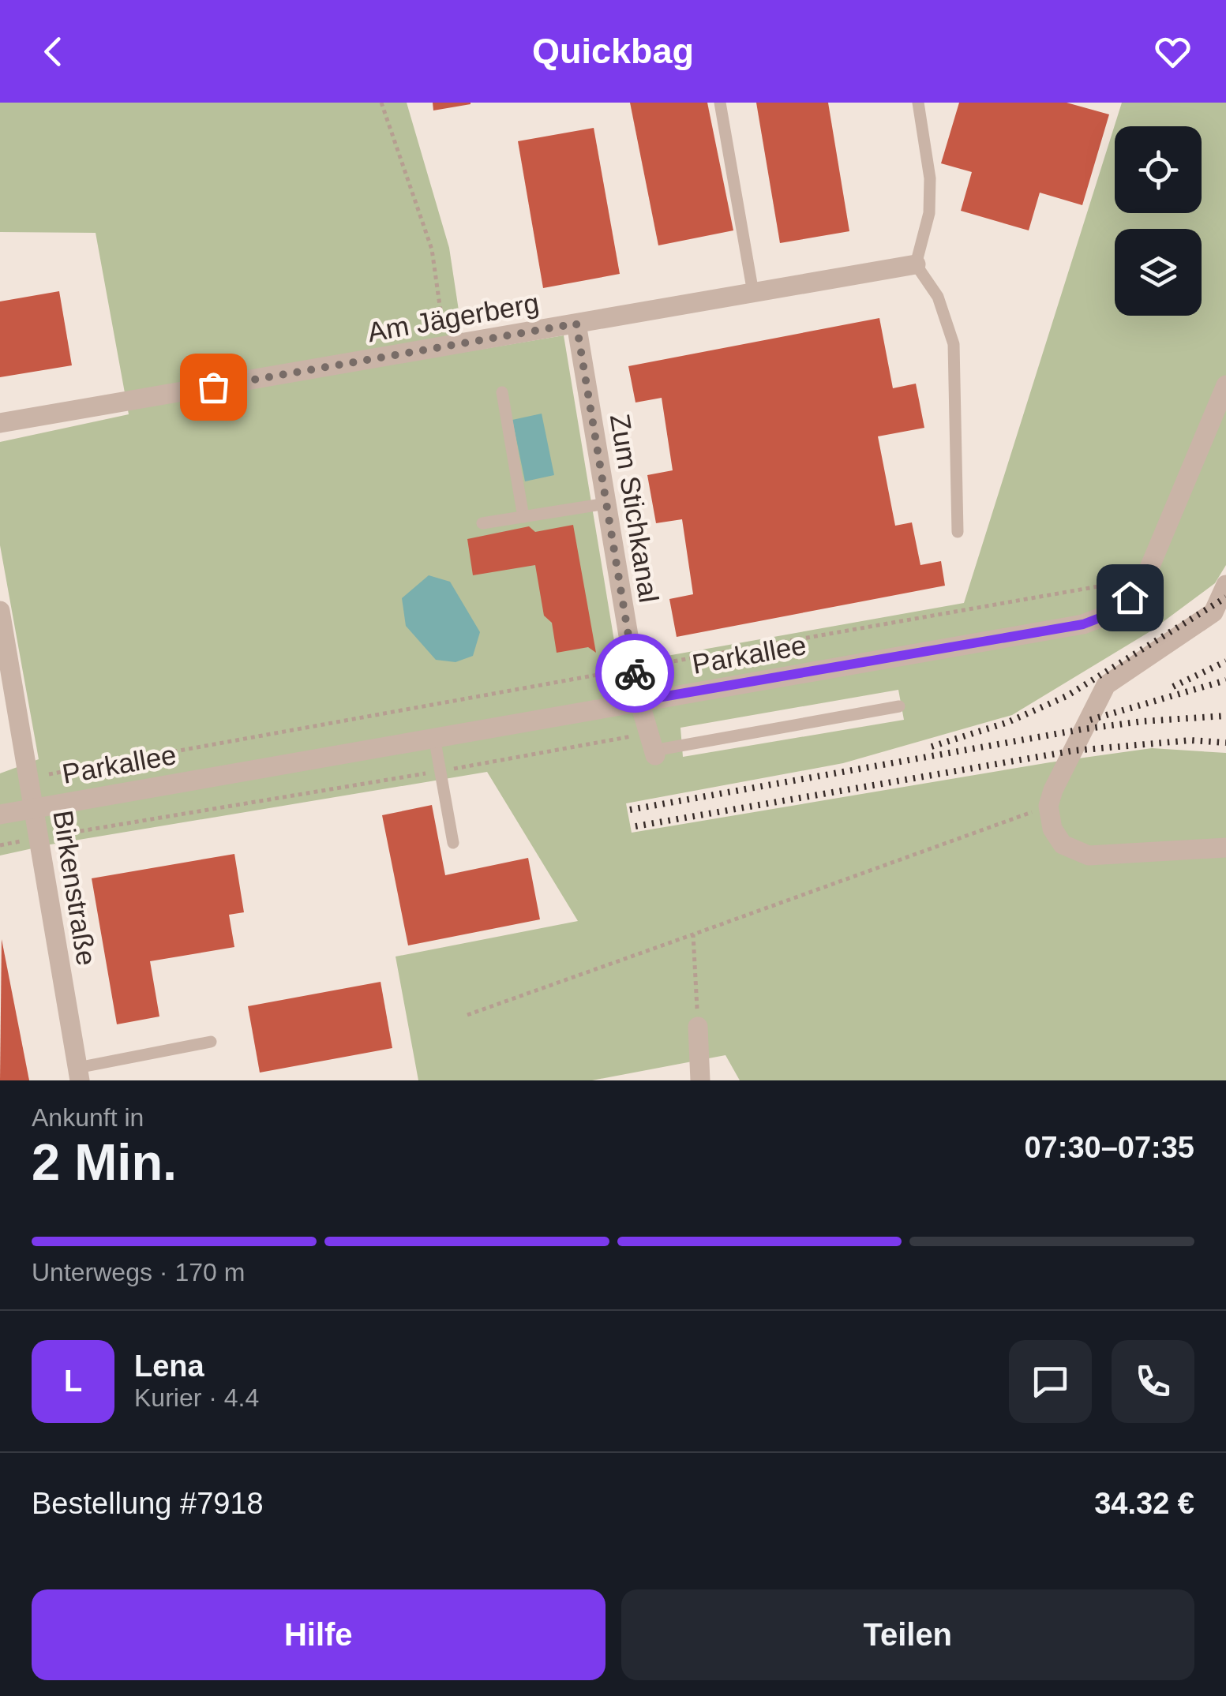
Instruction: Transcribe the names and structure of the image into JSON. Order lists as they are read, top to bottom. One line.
{"streets":{"street":["Am Jägerberg","Zum Stichkanal","Parkallee","Birkenstraße"]},"crossings":[["Am Jägerberg","Zum Stichkanal"],["Zum Stichkanal","Parkallee"],["Parkallee","Birkenstraße"]],"page":{"header":"Quickbag","heading":["2 Min.","Ankunft in","07:30–07:35"],"panel":["Lena","Kurier · 4.4","Bestellung #7918","34.32 €"],"bar":"Unterwegs · 170 m","round":"L","buttons":["Hilfe","Teilen"]}}
